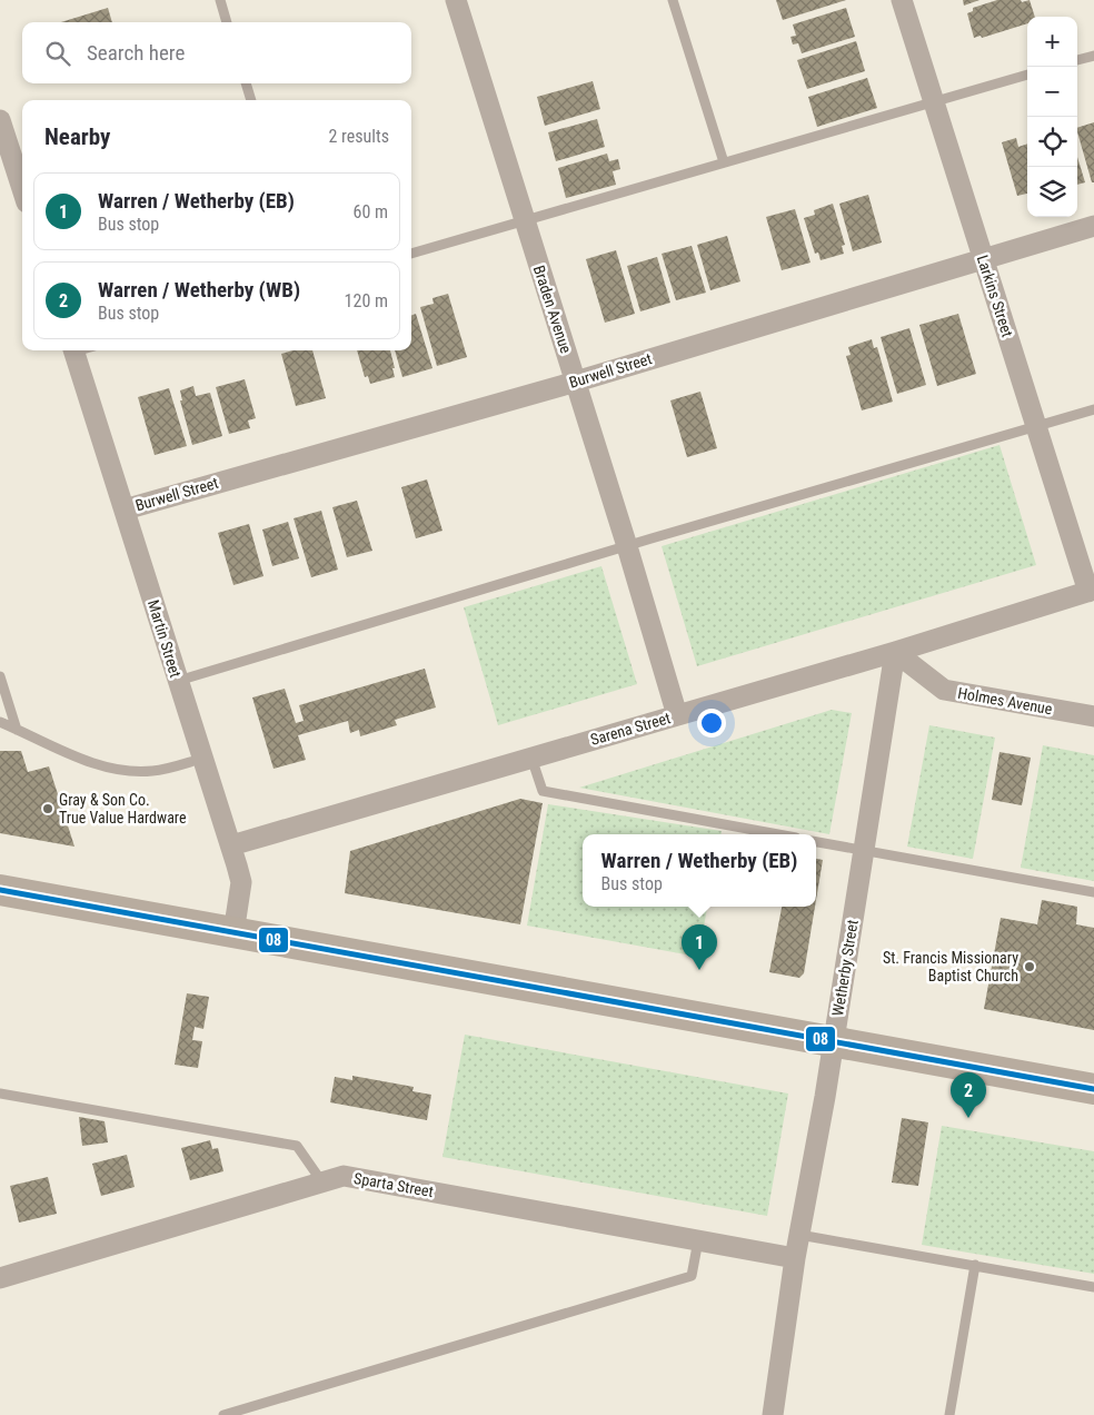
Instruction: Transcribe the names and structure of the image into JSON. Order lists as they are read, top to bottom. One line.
{"streets":{"street":["Larkins Street","Braden Avenue","Burwell Street","Martin Street","Holmes Avenue","Sarena Street","Wetherby Street","Sparta Street"]},"crossings":[["Larkins Street","Burwell Street"],["Larkins Street","Sarena Street"],["Braden Avenue","Burwell Street"],["Braden Avenue","Sarena Street"],["Burwell Street","Martin Street"],["Martin Street","Sarena Street"],["Holmes Avenue","Sarena Street"],["Holmes Avenue","Wetherby Street"],["Sarena Street","Wetherby Street"],["Wetherby Street","Sparta Street"]],"places":["Gray & Son Co. True Value Hardware","St. Francis Missionary Baptist Church"],"lines":["transit line 08"],"page":{"map_buttons":["+","−"],"search":"Search here","heading":["Nearby","2 results"],"list":[{"mark":"1","name":"Warren / Wetherby (EB)","note":"Bus stop","value":"60 m"},{"mark":"2","name":"Warren / Wetherby (WB)","note":"Bus stop","value":"120 m"}],"popup":["Warren / Wetherby (EB)","Bus stop"],"pins":["1","2"]}}
